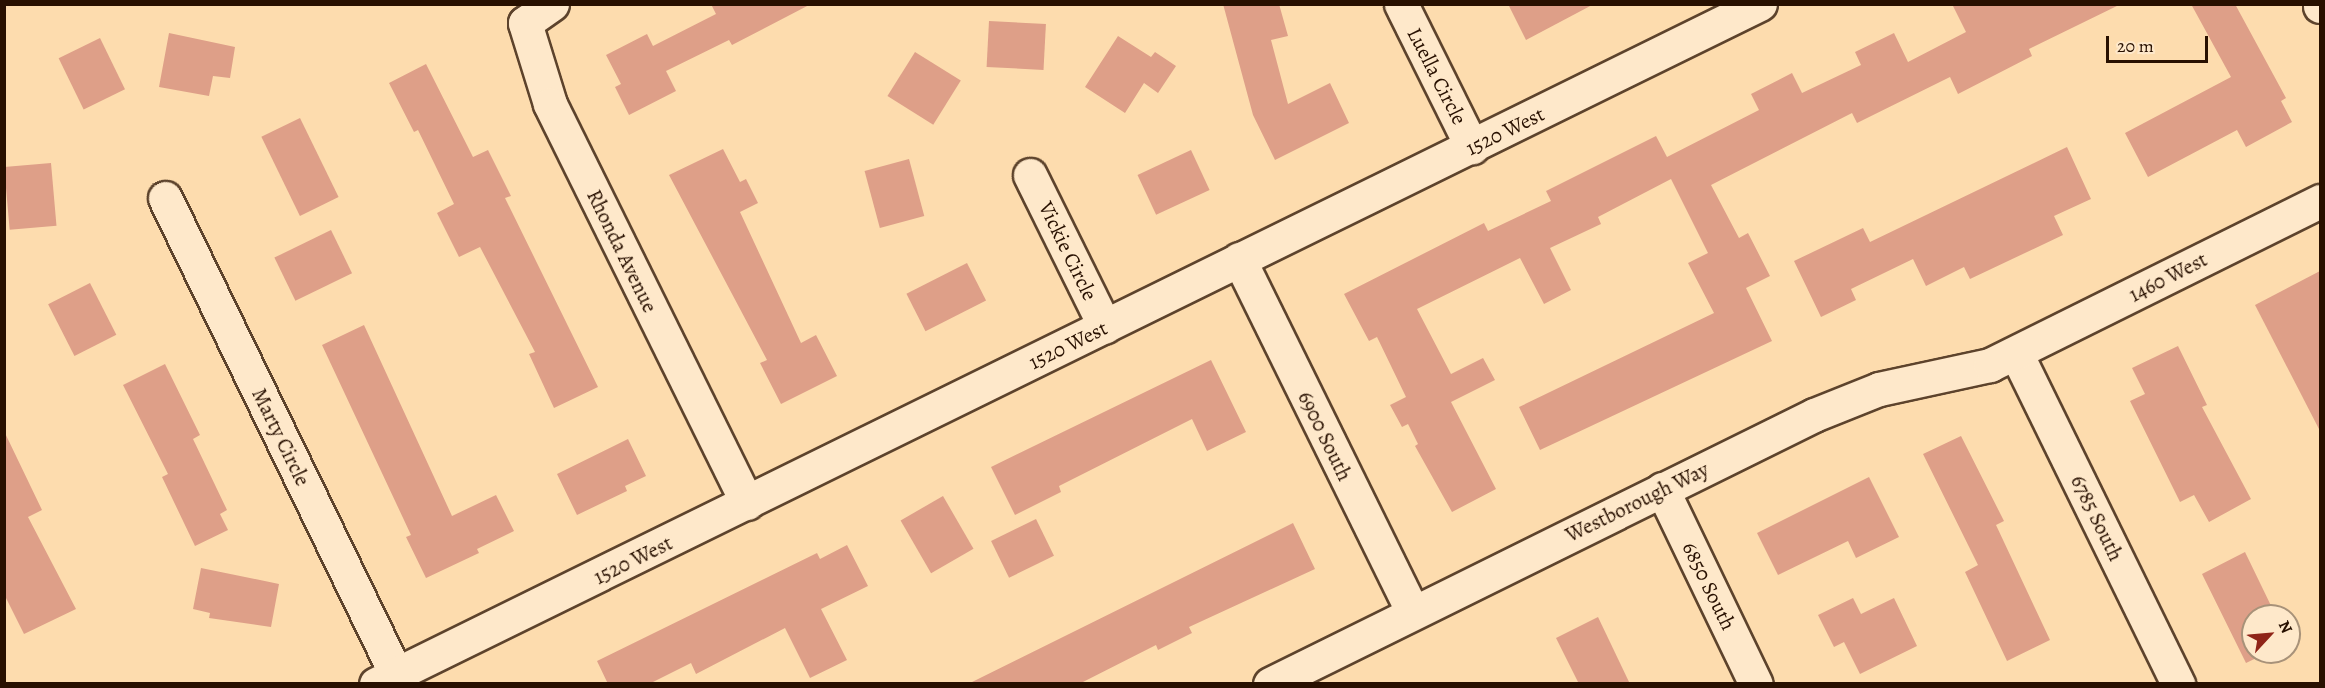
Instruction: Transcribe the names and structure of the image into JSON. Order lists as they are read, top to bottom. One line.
{"streets":{"street":["Luella Circle","1520 West","Rhonda Avenue","Vickie Circle","1460 West","6900 South","Marty Circle","Westborough Way","6785 South","6850 South"]},"crossings":[["Luella Circle","1520 West"],["1520 West","Rhonda Avenue"],["1520 West","Vickie Circle"],["1520 West","6900 South"],["1520 West","Marty Circle"],["1460 West","Westborough Way"],["1460 West","6785 South"],["6900 South","Westborough Way"],["Westborough Way","6785 South"],["Westborough Way","6850 South"]],"scale_bar":"20 m","north":"top right"}
